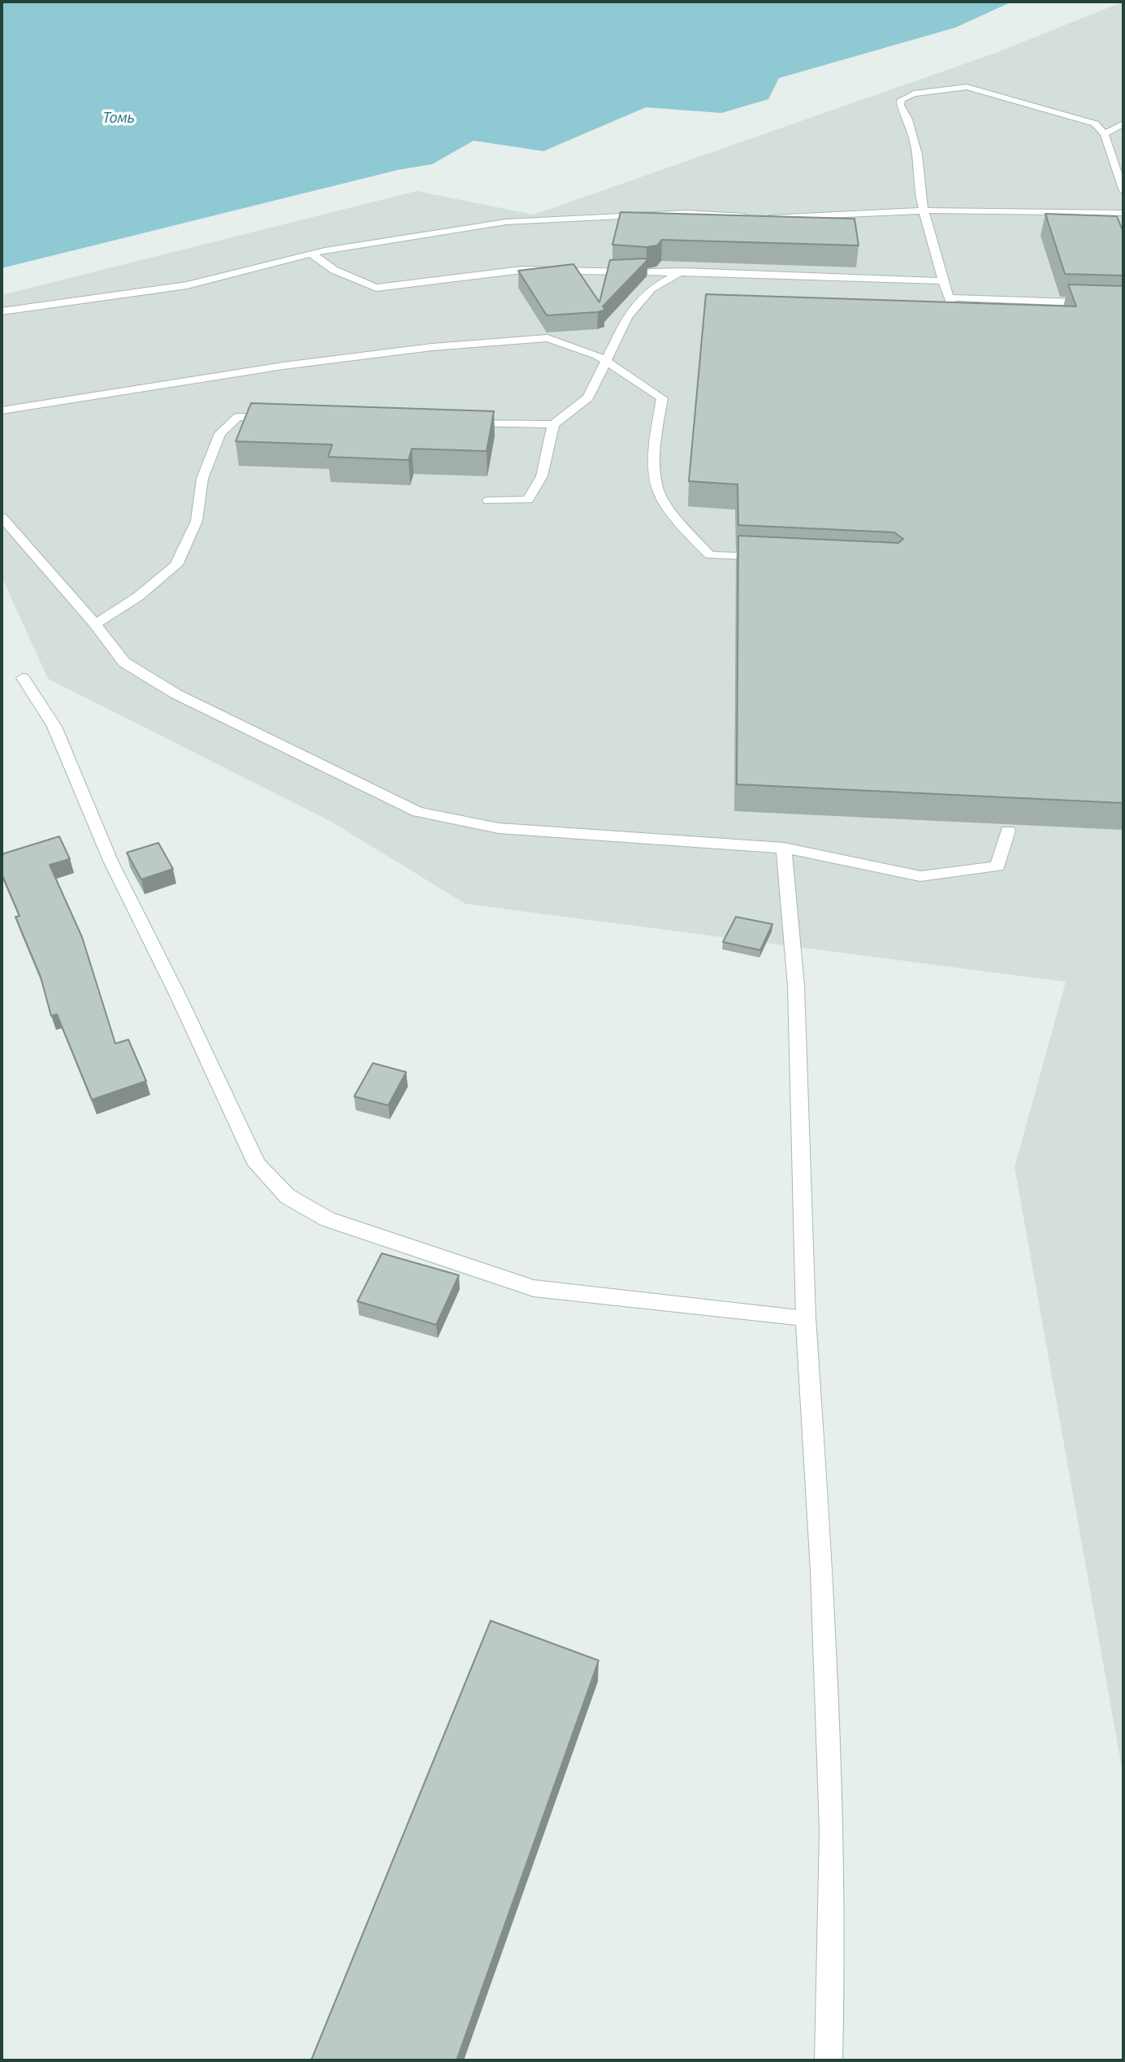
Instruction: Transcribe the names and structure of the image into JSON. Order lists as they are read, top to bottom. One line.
{"water":["Томь"]}
